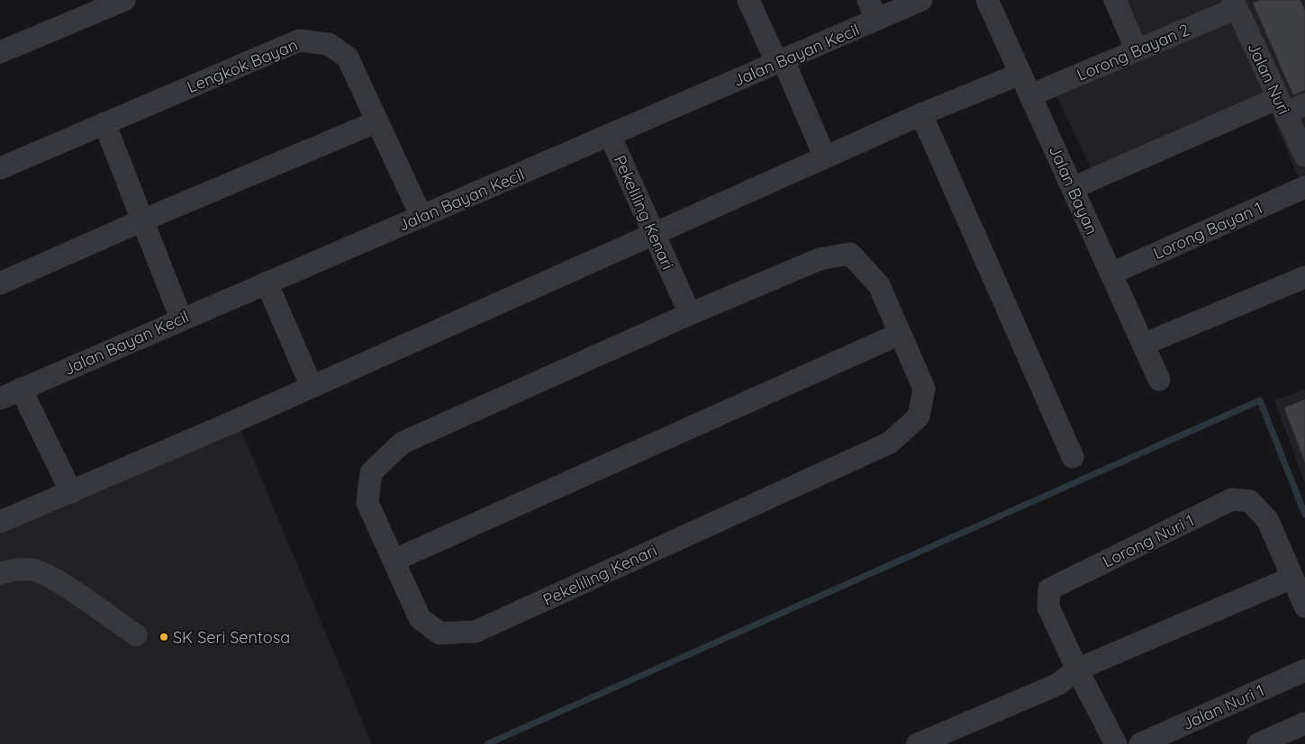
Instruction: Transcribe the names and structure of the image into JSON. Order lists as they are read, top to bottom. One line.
{"streets":{"street":["Lorong Bayan 2","Jalan Bayan Kecil","Lengkok Bayan","Jalan Nuri","Jalan Bayan","Pekeliling Kenari","Lorong Bayan 1","Lorong Nuri 1","Jalan Nuri 1"]},"crossings":[["Lorong Bayan 2","Jalan Nuri"],["Lorong Bayan 2","Jalan Bayan"],["Jalan Bayan Kecil","Lengkok Bayan"],["Jalan Bayan Kecil","Pekeliling Kenari"],["Jalan Bayan","Lorong Bayan 1"]],"places":["SK Seri Sentosa"]}
